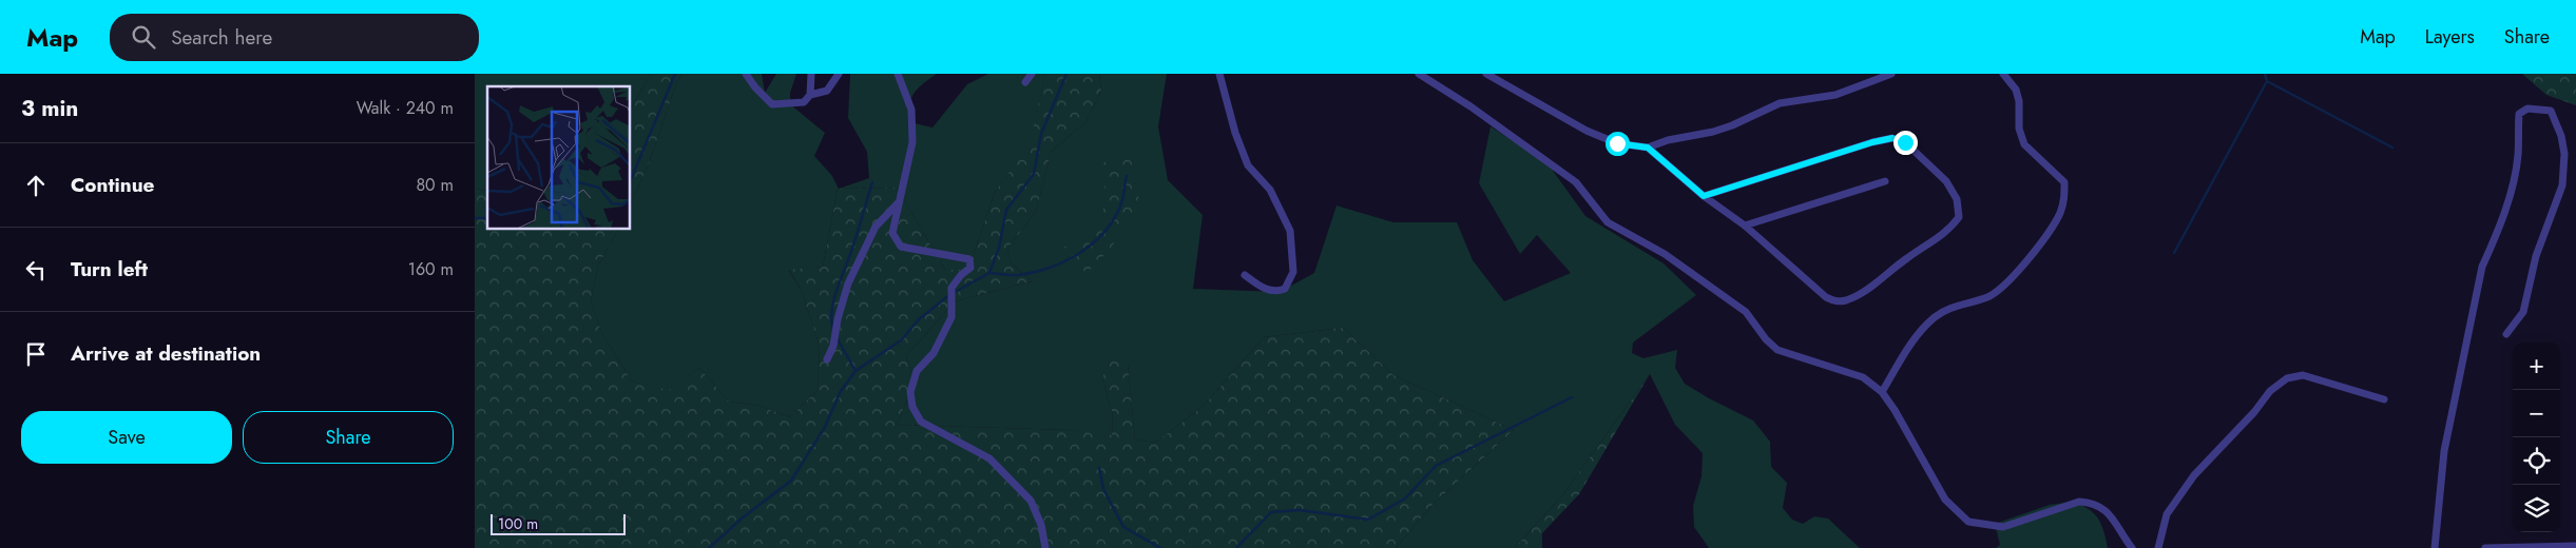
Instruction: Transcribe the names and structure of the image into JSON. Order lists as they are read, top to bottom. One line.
{"scale_bar":"100 m","page":{"header":"Map","search":"Search here","nav":["Map","Layers","Share"],"heading":["3 min","Walk · 240 m"],"list":[["Continue","80 m"],["Turn left","160 m"],"Arrive at destination"],"map_buttons":["+","−"],"buttons":["Save","Share"],"scale":"100 m"}}
